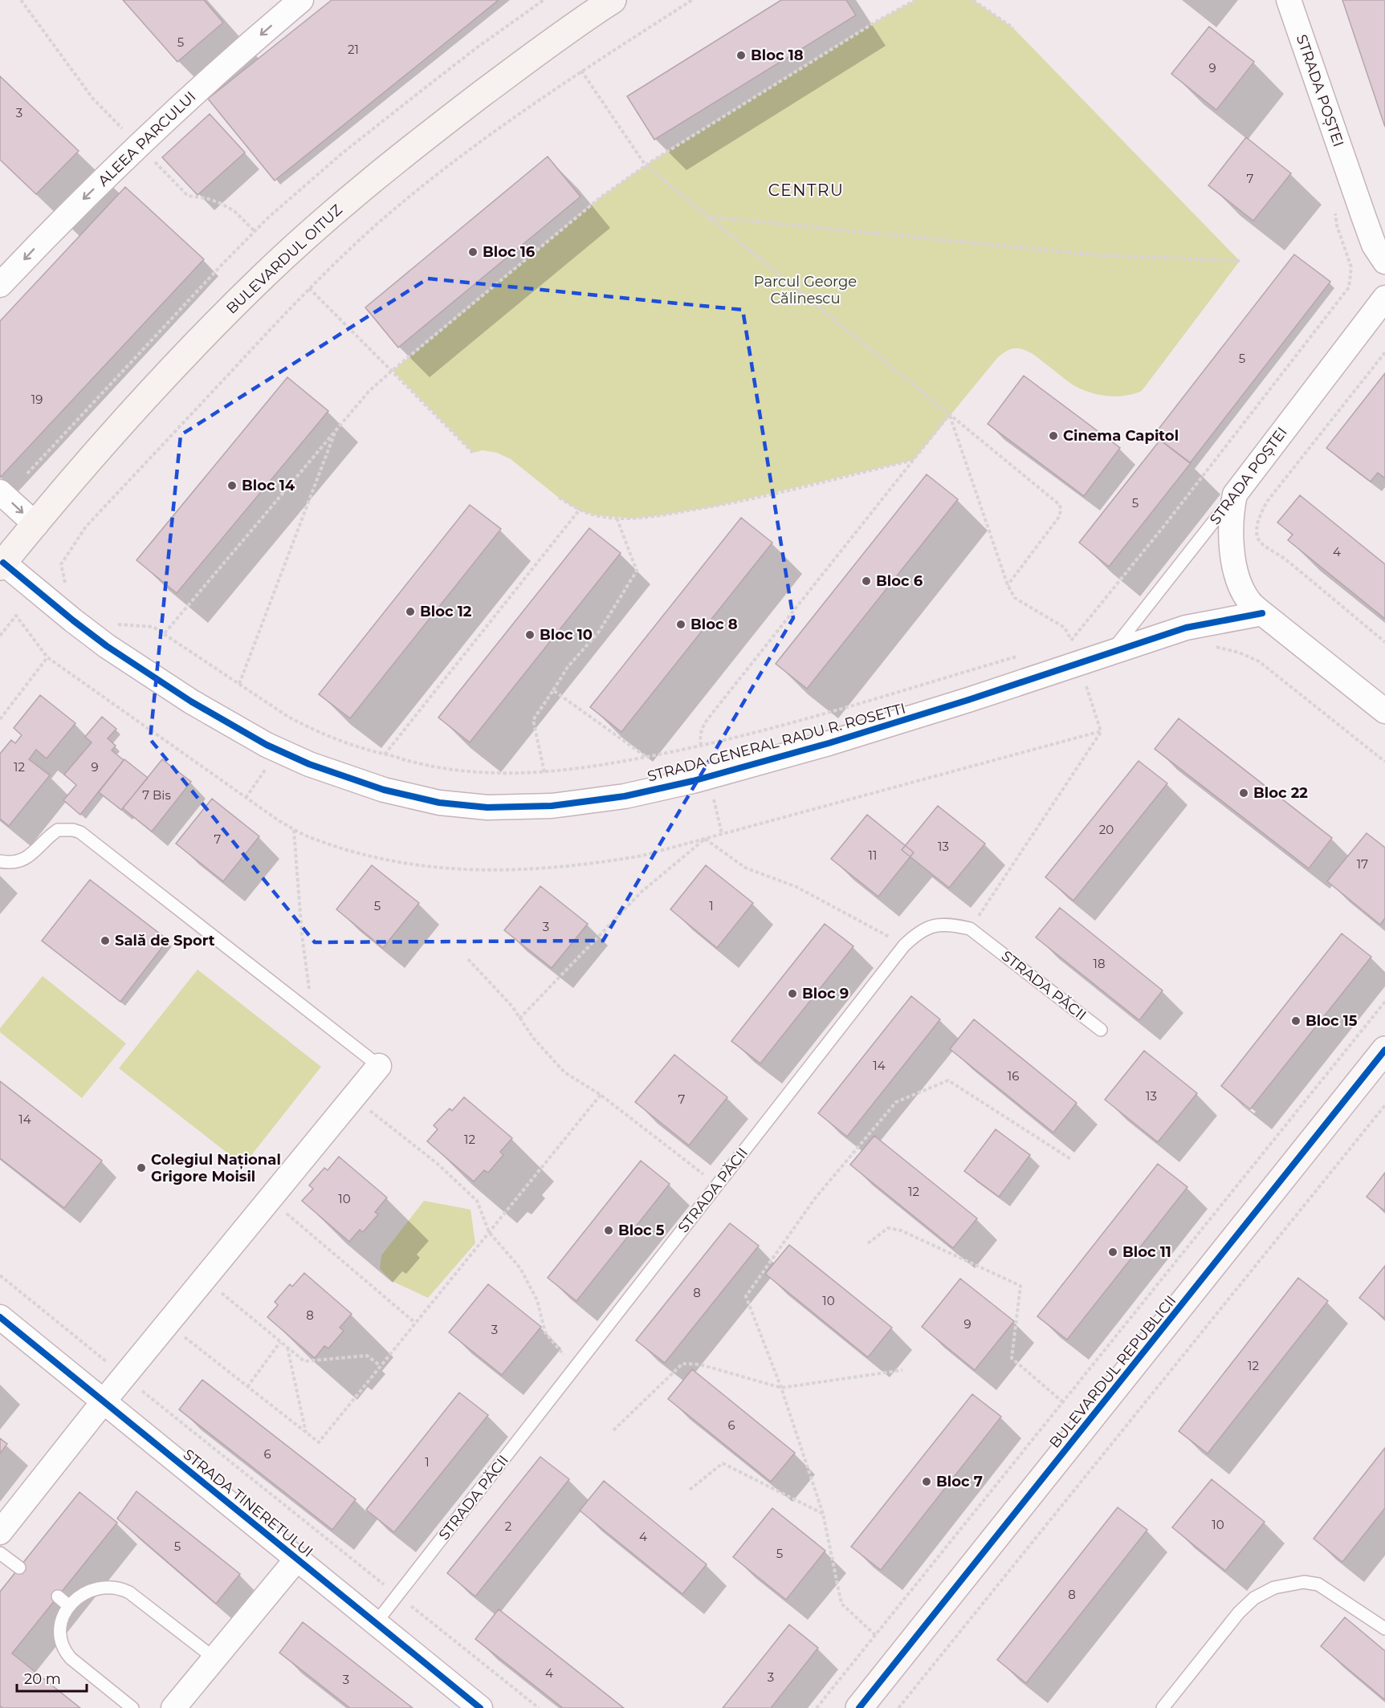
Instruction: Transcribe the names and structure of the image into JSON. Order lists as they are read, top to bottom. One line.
{"streets":{"main road":["BULEVARDUL OITUZ"],"street":["STRADA POȘTEI","ALEEA PARCULUI","STRADA GENERAL RADU R. ROSETTI","BULEVARDUL REPUBLICII","STRADA TINERETULUI"],"lane":["STRADA PĂCII"]},"crossings":[["STRADA POȘTEI","STRADA GENERAL RADU R. ROSETTI"],["BULEVARDUL OITUZ","STRADA GENERAL RADU R. ROSETTI"],["STRADA PĂCII","STRADA TINERETULUI"]],"one_way":["ALEEA PARCULUI"],"districts":["CENTRU"],"parks":["Parcul George Călinescu"],"places":["Bloc 18","Bloc 16","Cinema Capitol","Bloc 14","Bloc 6","Bloc 12","Bloc 8","Bloc 10","Bloc 22","Sală de Sport","Bloc 9","Bloc 15","Colegiul Național Grigore Moisil","Bloc 5","Bloc 11","Bloc 7"],"house_numbers":["5","21","9","3","7","5","19","5","4","12","9","7 Bis","20","7","13","11","17","5","1","3","18","14","16","13","7","14","12","12","10","8","10","8","9","3","12","6","6","1","10","2","4","5","5","8","4","3","3"],"scale_bar":"20 m"}
